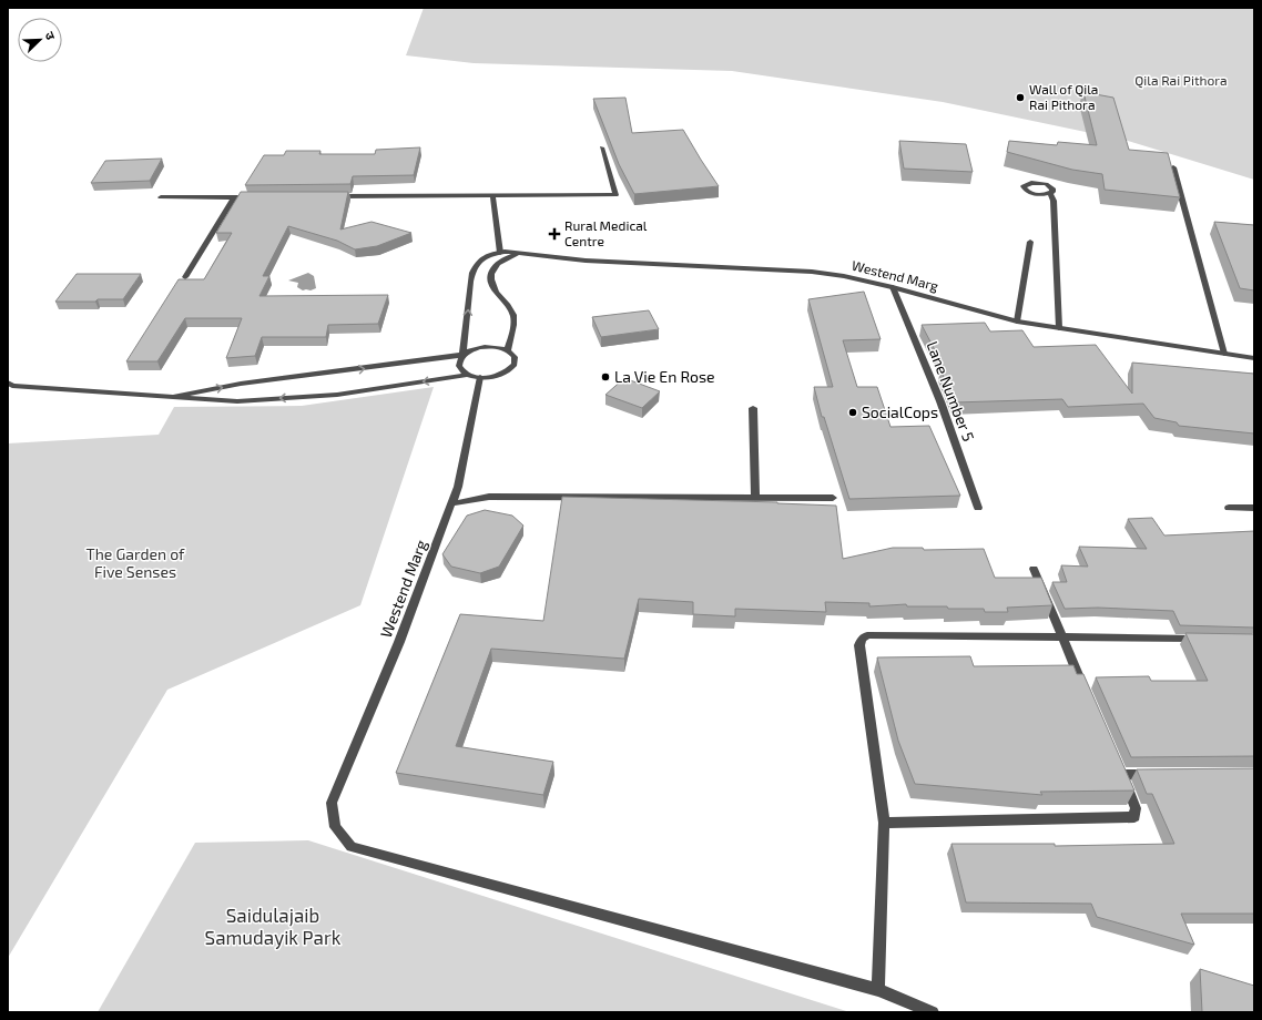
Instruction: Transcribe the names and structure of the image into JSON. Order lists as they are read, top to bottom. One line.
{"streets":{"street":["Westend Marg","Lane Number 5"]},"crossings":[["Westend Marg","Lane Number 5"]],"parks":["Qila Rai Pithora","The Garden of Five Senses","Saidulajaib Samudayik Park"],"places":{"other":["Wall of Qila Rai Pithora","La Vie En Rose","SocialCops"],"health":["Rural Medical Centre"]},"north":"top right"}
